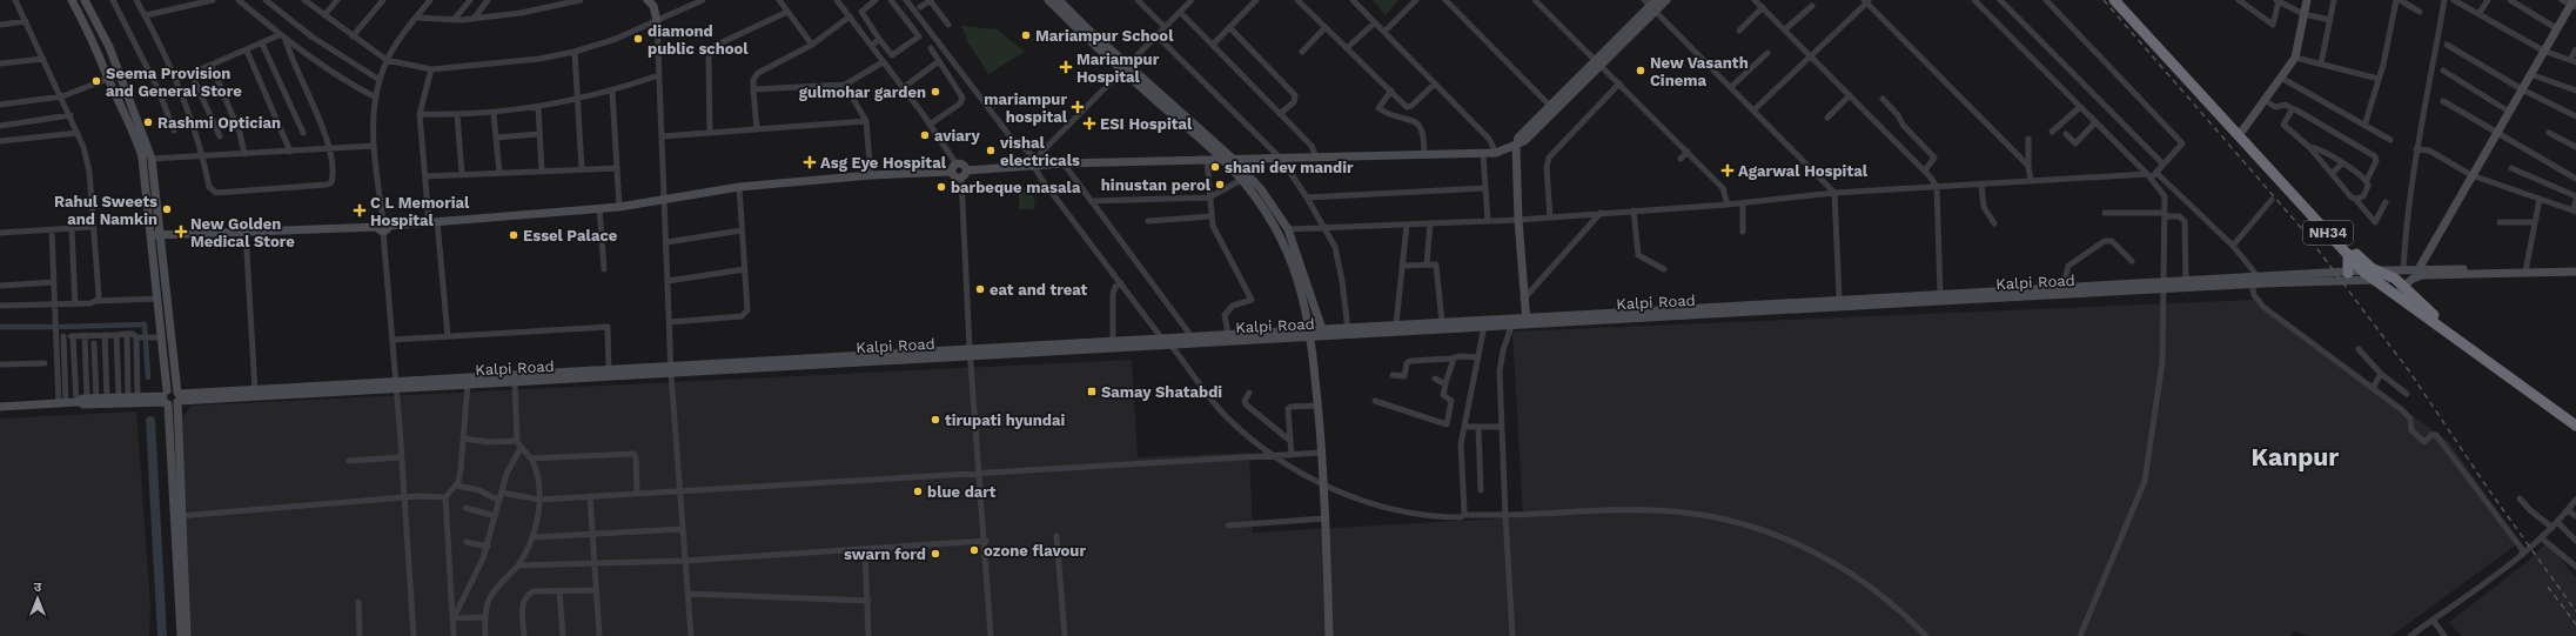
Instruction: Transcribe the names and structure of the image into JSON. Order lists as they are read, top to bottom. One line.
{"streets":{"highway":["NH34"],"main road":["Kalpi Road"]},"crossings":[["NH34","Kalpi Road"]],"districts":["Kanpur"],"places":{"other":["Mariampur School","diamond public school","New Vasanth Cinema","Seema Provision and General Store","gulmohar garden","Rashmi Optician","aviary","vishal electricals","shani dev mandir","hinustan perol","barbeque masala","Rahul Sweets and Namkin","Essel Palace","eat and treat","tirupati hyundai","blue dart","ozone flavour","swarn ford"],"health":["Mariampur Hospital","mariampur hospital","ESI Hospital","Asg Eye Hospital","Agarwal Hospital","C L Memorial Hospital","New Golden Medical Store"],"transit":["Samay Shatabdi"]},"north":"top"}
